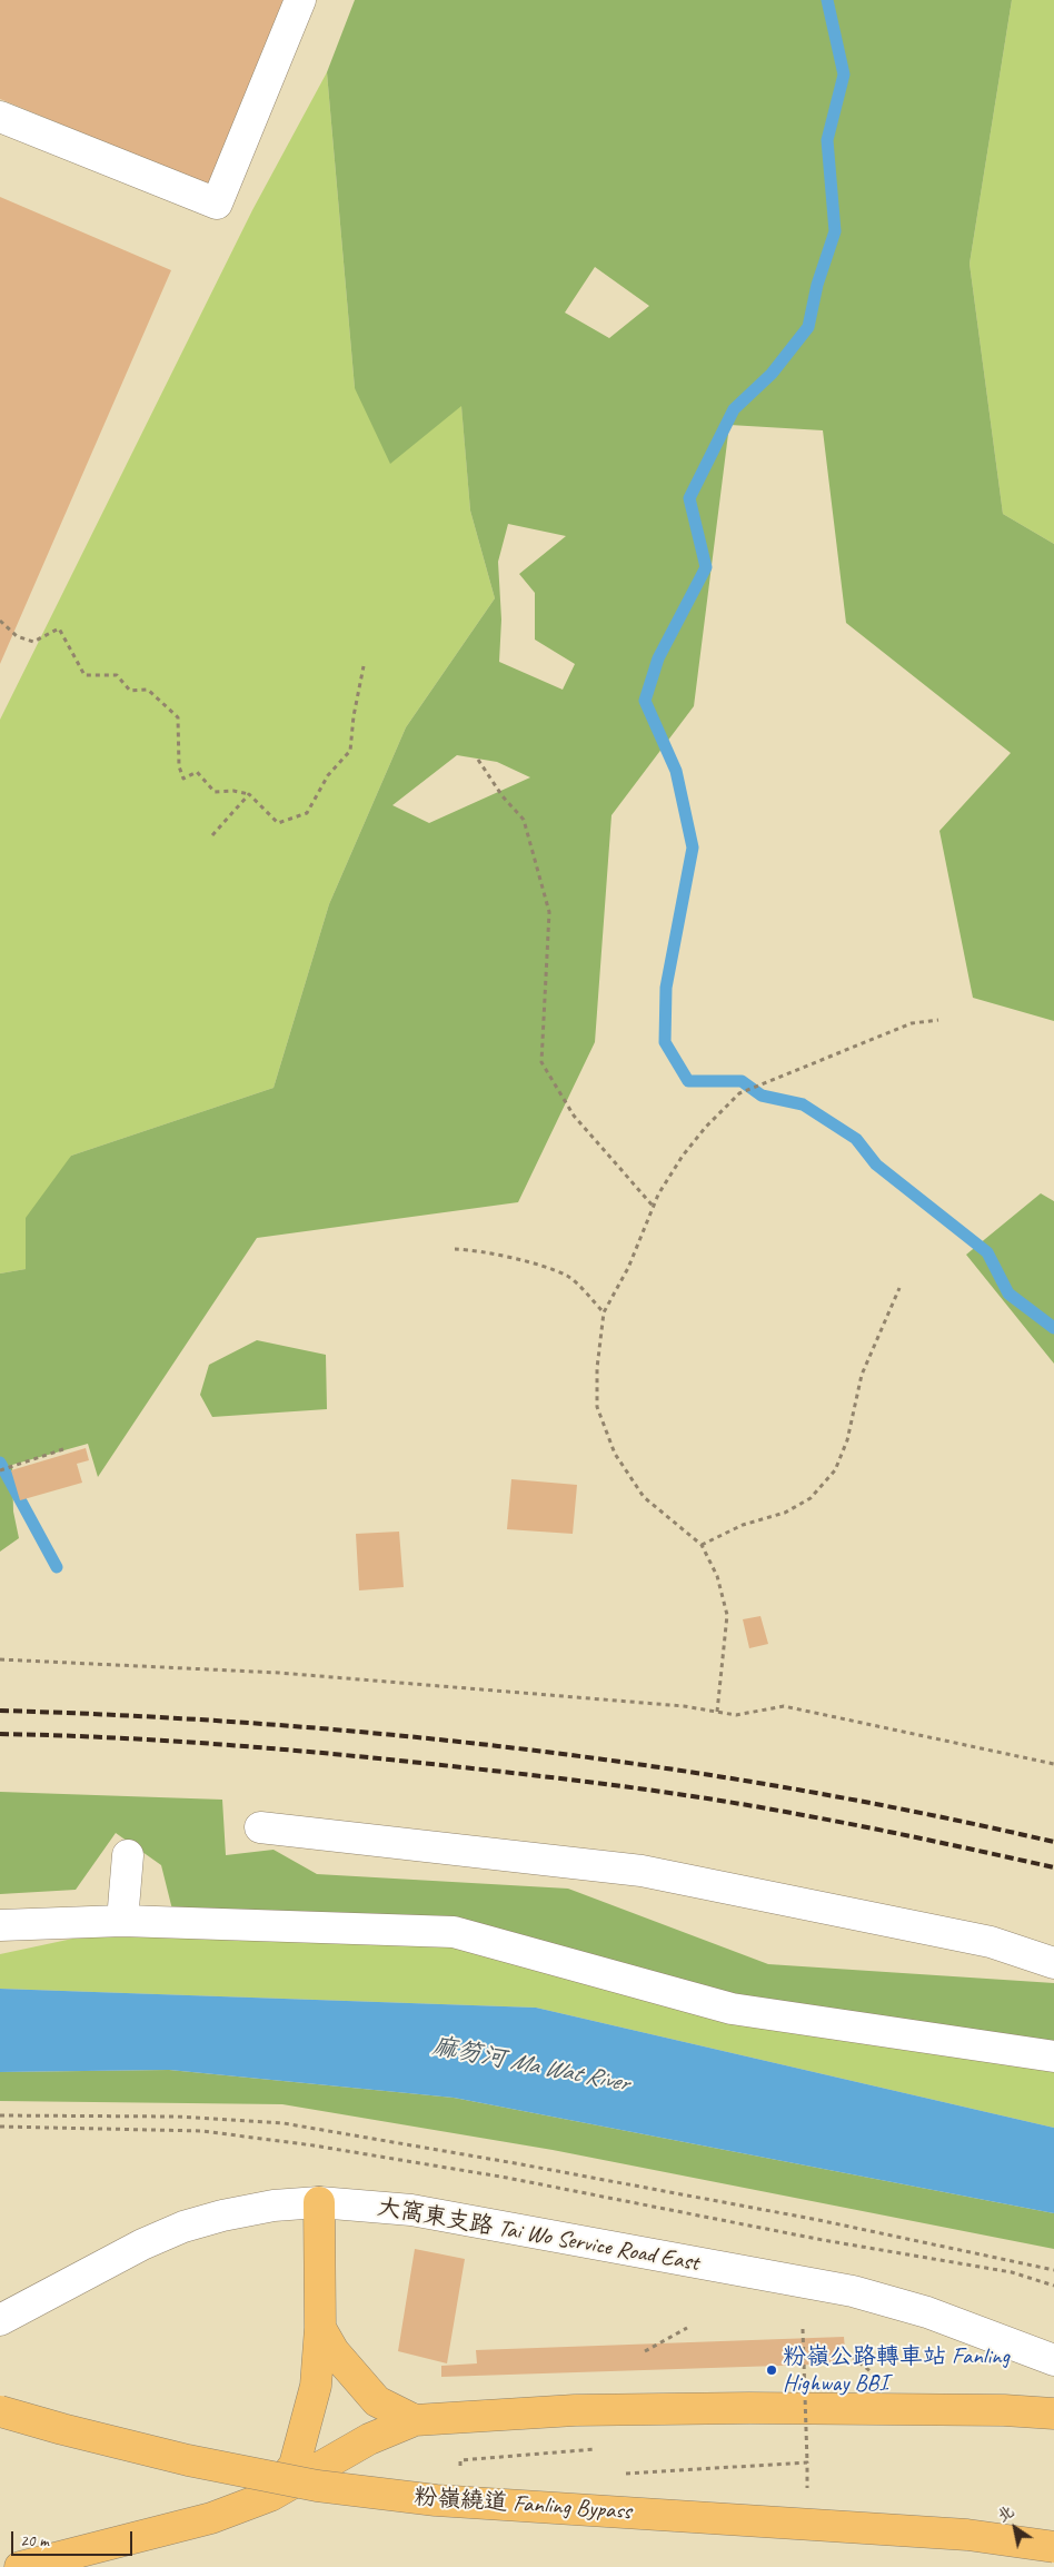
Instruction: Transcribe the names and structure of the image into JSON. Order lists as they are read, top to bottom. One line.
{"streets":{"highway":["粉嶺繞道 Fanling Bypass"],"street":["大窩東支路 Tai Wo Service Road East"]},"water":["麻笏河 Ma Wat River"],"places":["粉嶺公路轉車站 Fanling Highway BBI"],"scale_bar":"20 m","north":"top left"}
